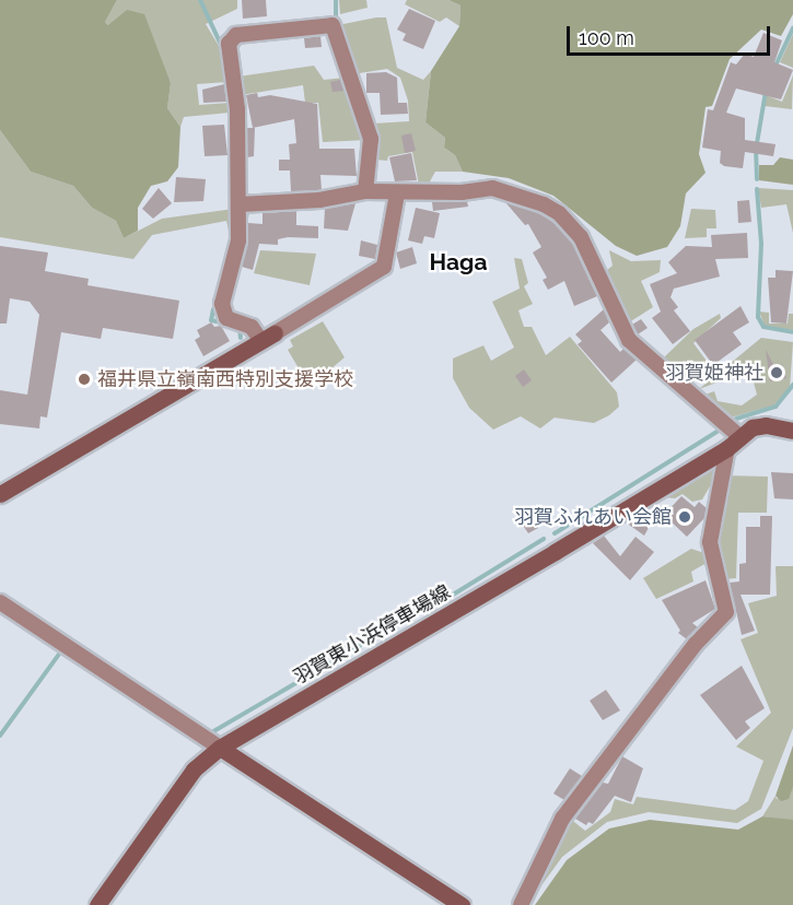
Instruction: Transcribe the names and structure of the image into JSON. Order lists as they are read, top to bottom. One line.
{"streets":{"main road":["羽賀東小浜停車場線"]},"districts":["Haga"],"places":["羽賀姫神社","福井県立嶺南西特別支援学校","羽賀ふれあい会館"],"scale_bar":"100 m"}
